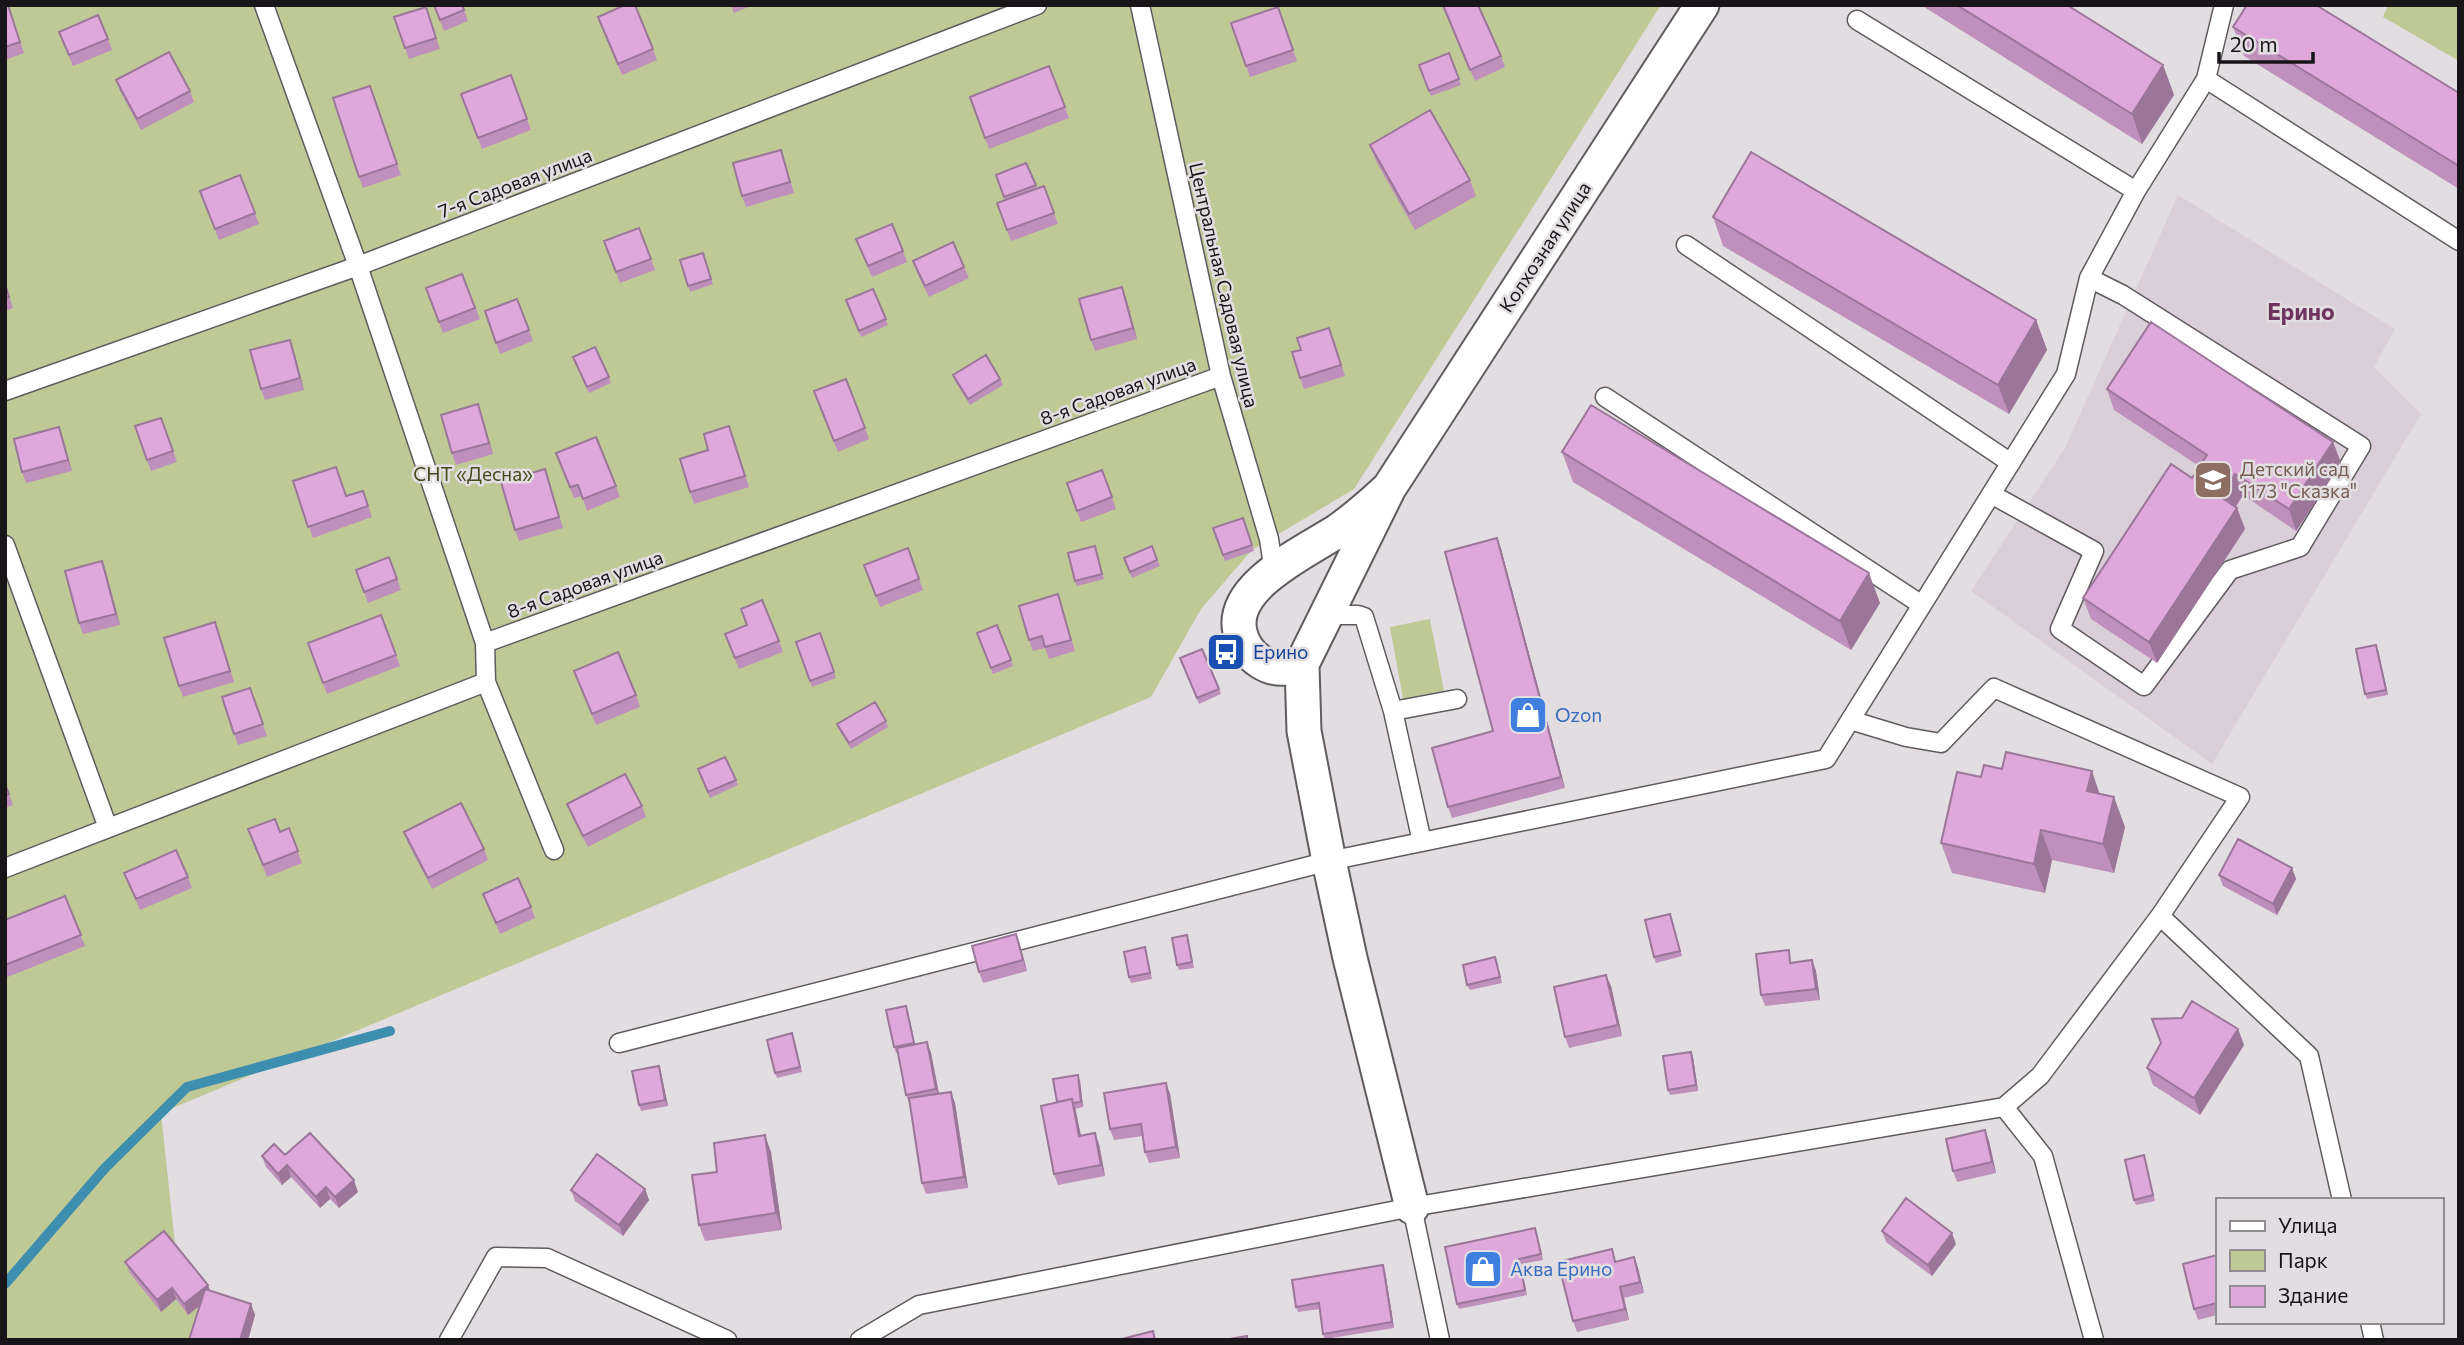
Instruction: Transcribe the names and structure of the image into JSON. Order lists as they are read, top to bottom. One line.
{"streets":{"street":["Колхозная улица"],"lane":["7-я Садовая улица","Центральная Садовая улица","8-я Садовая улица"]},"crossings":[["Колхозная улица","Центральная Садовая улица"],["Центральная Садовая улица","8-я Садовая улица"]],"districts":["Ерино"],"parks":["СНТ «Десна»"],"places":{"school or university":["Детский сад 1173 \"Сказка\""],"bus stop":["Ерино"],"shop":["Ozon","Аква Ерино"]},"legend":["Улица","Парк","Здание"],"scale_bar":"20 m"}
